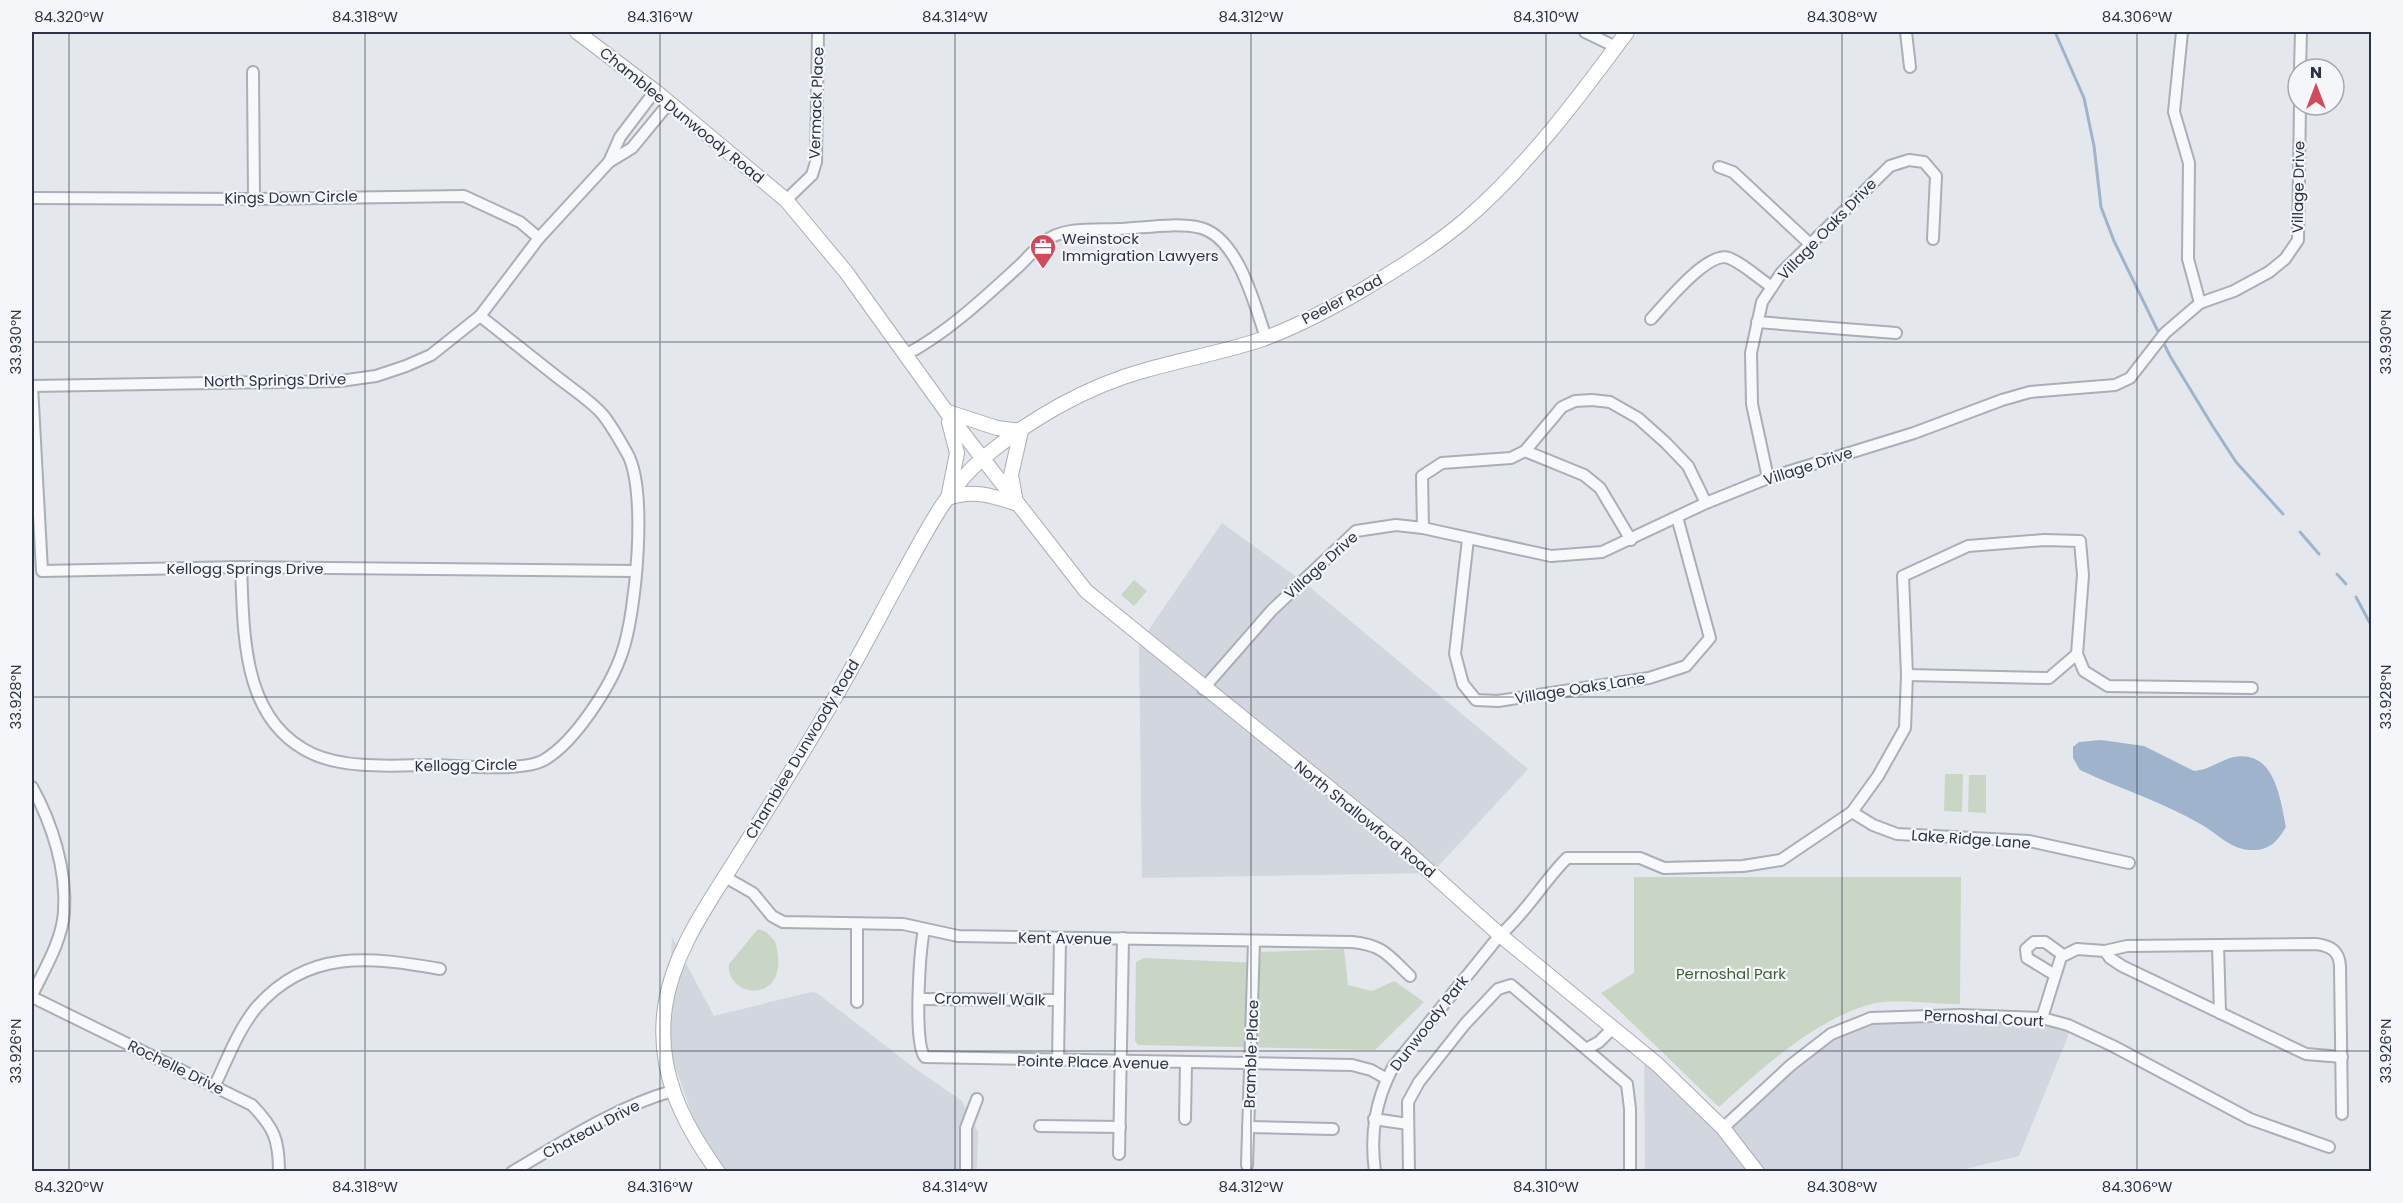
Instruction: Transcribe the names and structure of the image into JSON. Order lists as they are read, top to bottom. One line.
{"streets":{"street":["Vermack Place","Chamblee Dunwoody Road","Village Drive","Kings Down Circle","Village Oaks Drive","Peeler Road","North Springs Drive","Kellogg Springs Drive","Village Oaks Lane","Kellogg Circle","North Shallowford Road","Lake Ridge Lane","Kent Avenue","Cromwell Walk","Pernoshal Court","Dunwoody Park","Bramble Place","Pointe Place Avenue","Rochelle Drive","Chateau Drive"]},"crossings":[["Vermack Place","Chamblee Dunwoody Road"],["Chamblee Dunwoody Road","Peeler Road"],["Chamblee Dunwoody Road","North Springs Drive"],["Chamblee Dunwoody Road","North Shallowford Road"],["Chamblee Dunwoody Road","Kent Avenue"],["Chamblee Dunwoody Road","Chateau Drive"],["Village Drive","Village Oaks Drive"],["Village Drive","Village Oaks Lane"],["Village Drive","North Shallowford Road"],["Kings Down Circle","North Springs Drive"],["Peeler Road","North Shallowford Road"],["North Springs Drive","Kellogg Springs Drive"],["North Springs Drive","Kellogg Circle"],["Kellogg Springs Drive","Kellogg Circle"],["North Shallowford Road","Pernoshal Court"],["North Shallowford Road","Dunwoody Park"],["Kent Avenue","Bramble Place"],["Kent Avenue","Pointe Place Avenue"],["Cromwell Walk","Pointe Place Avenue"],["Dunwoody Park","Pointe Place Avenue"],["Bramble Place","Pointe Place Avenue"]],"parks":["Pernoshal Park"],"places":{"office":["Weinstock Immigration Lawyers"]},"north":"top","coordinates":["84.320°W","84.318°W","84.316°W","84.314°W","84.312°W","84.310°W","84.308°W","84.306°W","33.930°N","33.928°N","33.926°N"]}
